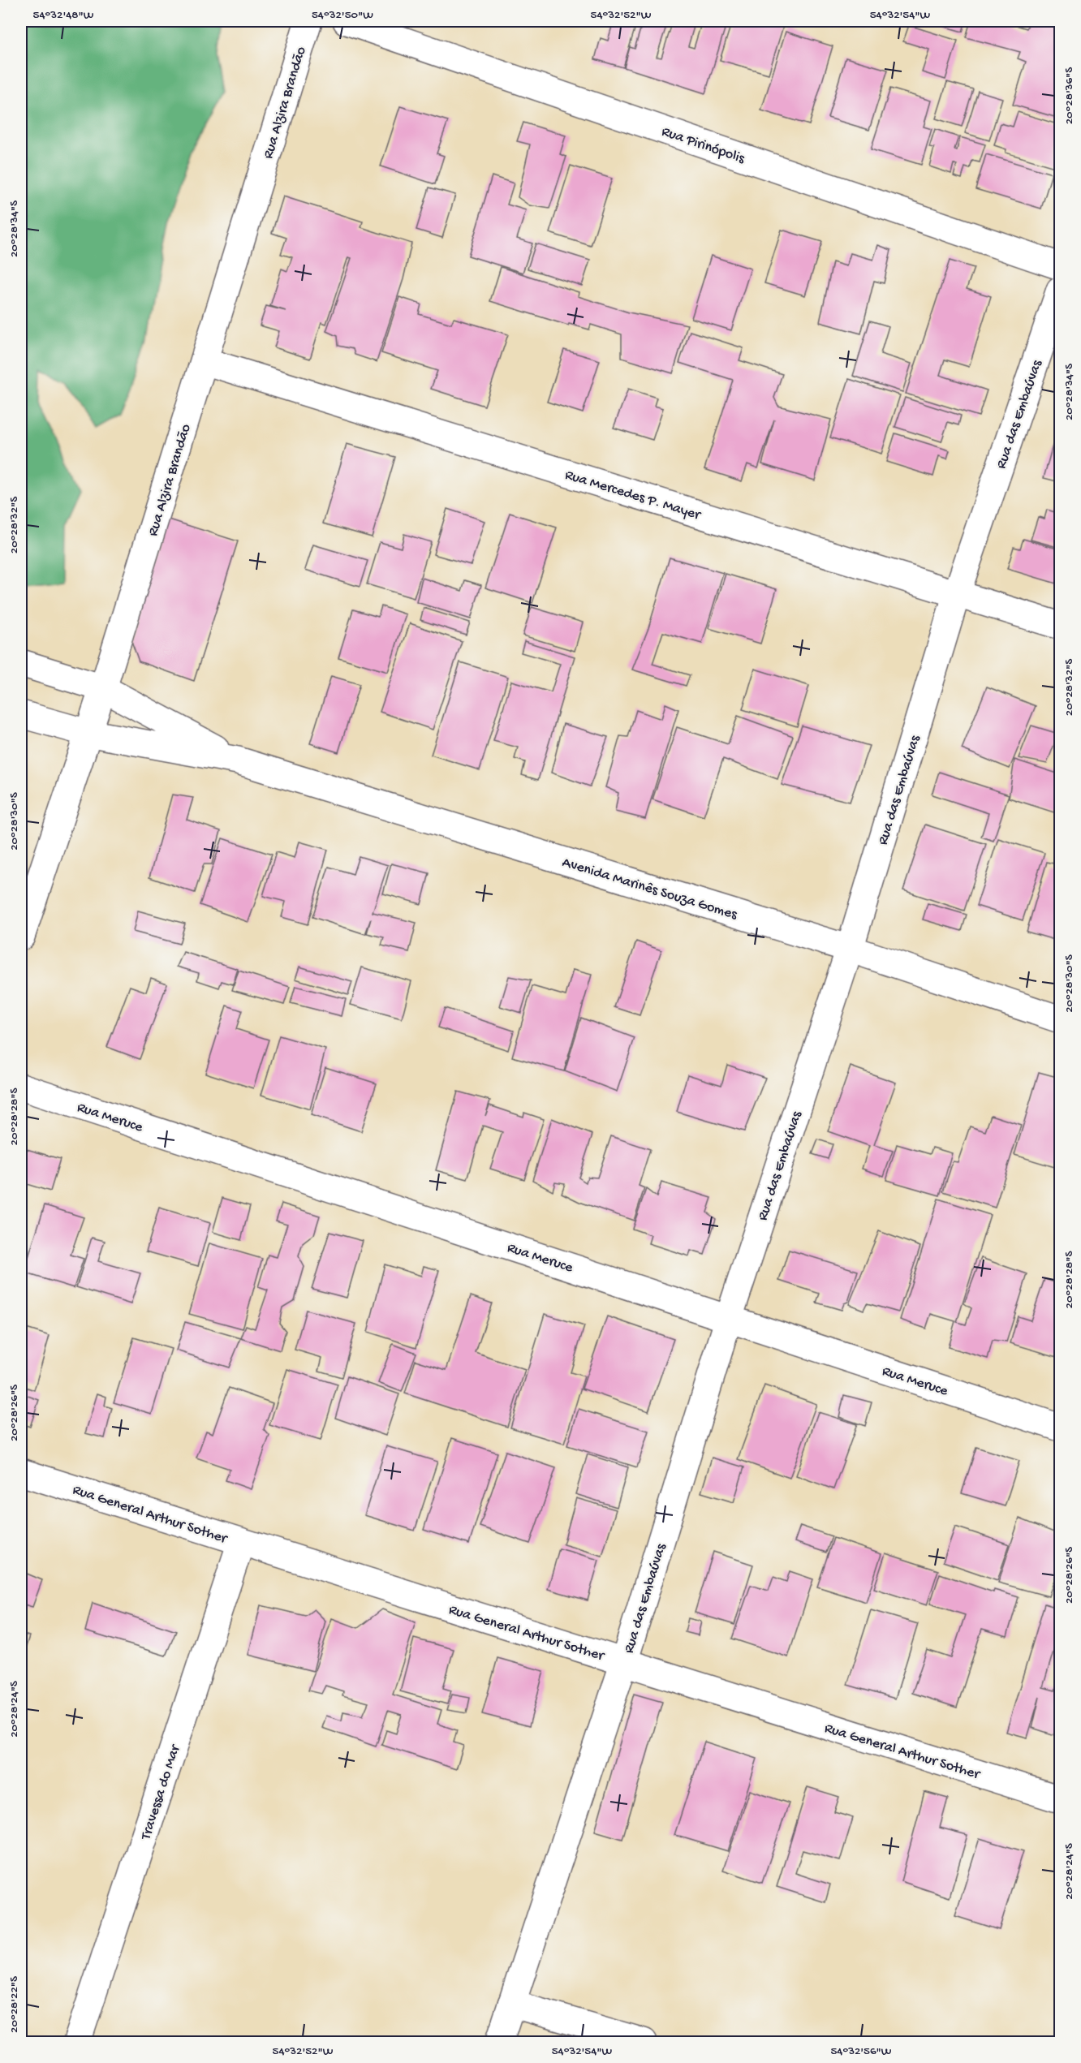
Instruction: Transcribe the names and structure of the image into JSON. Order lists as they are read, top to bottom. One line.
{"streets":{"street":["Rua Alzira Brandão","Rua Pirinópolis","Rua das Embaúvas","Rua Mercedes P. Mayer","Avenida Marinês Souza Gomes","Rua Meruce","Rua General Arthur Sother","Travessa do Mar"]},"crossings":[["Rua Alzira Brandão","Rua Mercedes P. Mayer"],["Rua Alzira Brandão","Avenida Marinês Souza Gomes"],["Rua das Embaúvas","Rua Mercedes P. Mayer"],["Rua das Embaúvas","Avenida Marinês Souza Gomes"],["Rua das Embaúvas","Rua Meruce"],["Rua das Embaúvas","Rua General Arthur Sother"],["Rua General Arthur Sother","Travessa do Mar"]],"coordinates":["54°32'48\"W","54°32'50\"W","54°32'52\"W","54°32'54\"W","20°28'36\"S","20°28'34\"S","20°28'32\"S","20°28'30\"S","20°28'28\"S","20°28'26\"S","20°28'24\"S","20°28'22\"S","54°32'56\"W"]}
